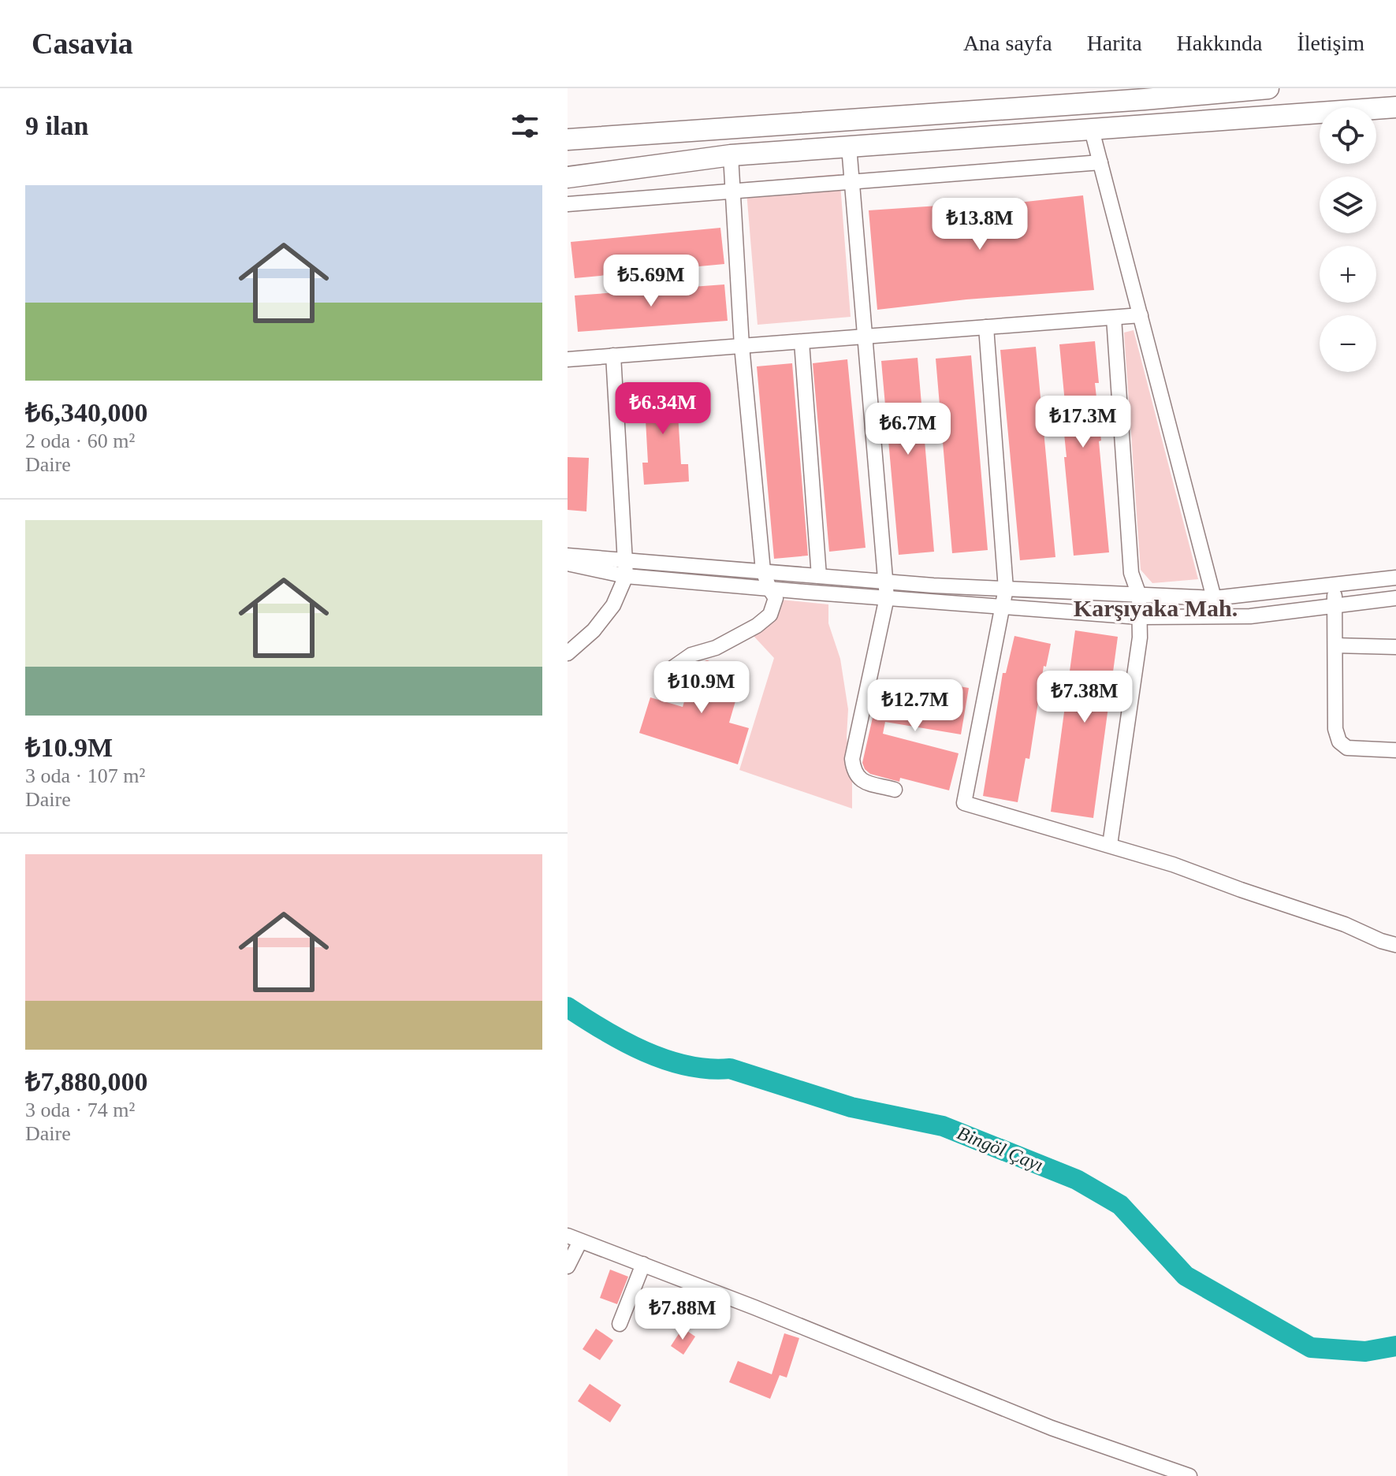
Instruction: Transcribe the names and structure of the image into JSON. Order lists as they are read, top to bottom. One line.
{"districts":["Karşıyaka Mah."],"water":["Bingöl Çayı"],"page":{"header":"Casavia","nav":["Ana sayfa","Harita","Hakkında","İletişim"],"heading":"9 ilan","map_buttons":["+","−"],"list":[{"name":"₺6,340,000","note":"2 oda · 60 m² · Daire"},{"name":"₺10.9M","note":"3 oda · 107 m² · Daire"},{"name":"₺7,880,000","note":"3 oda · 74 m² · Daire"}],"price":["₺13.8M","₺5.69M","₺6.34M","₺17.3M","₺6.7M","₺10.9M","₺7.38M","₺12.7M","₺7.88M"]}}
